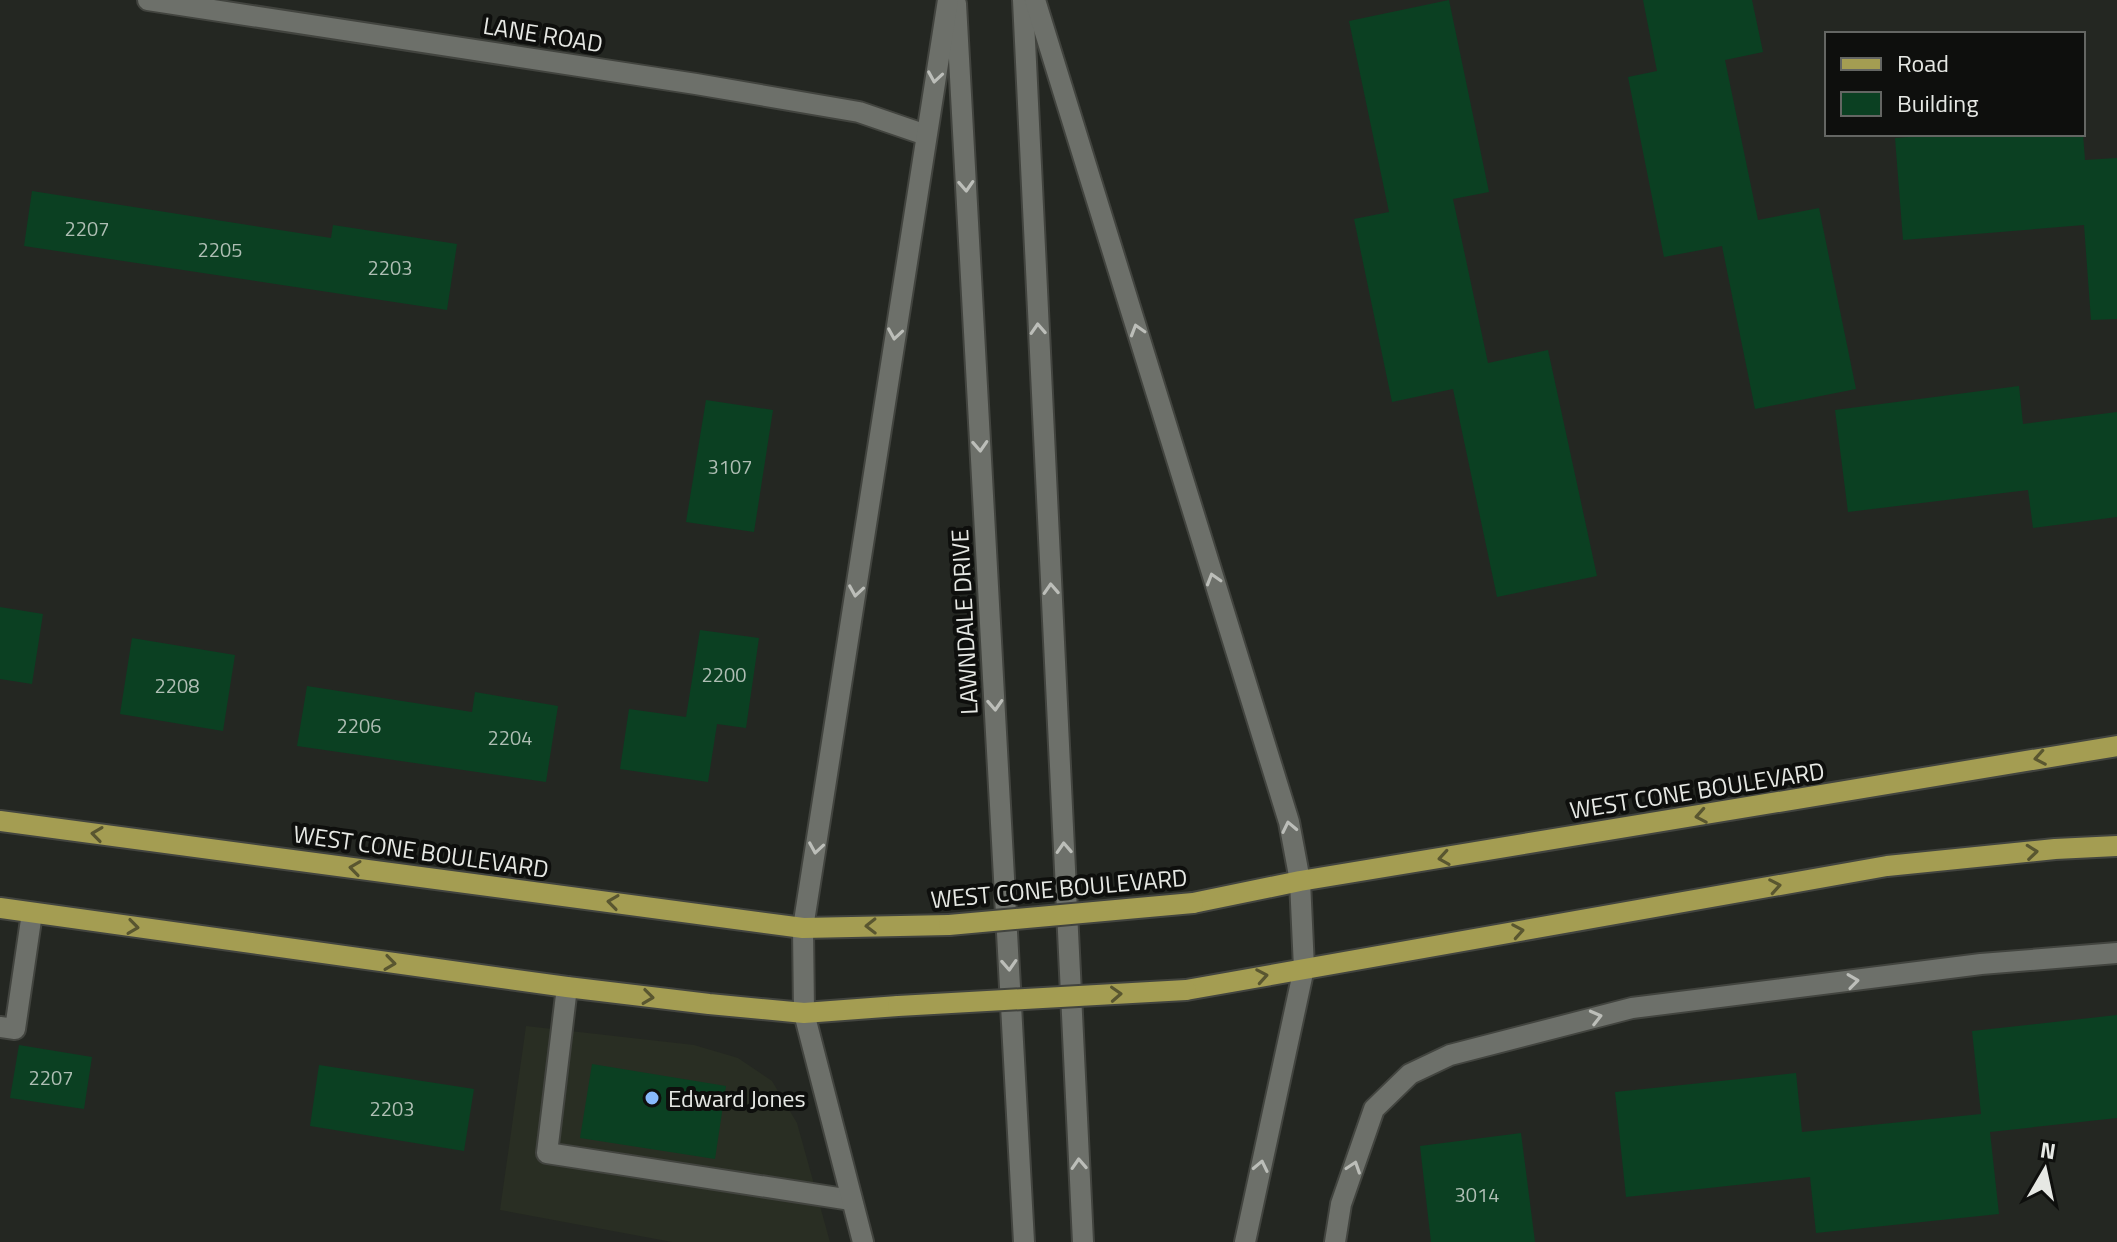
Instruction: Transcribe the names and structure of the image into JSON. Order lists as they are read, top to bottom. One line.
{"streets":{"main road":["LANE ROAD","LAWNDALE DRIVE","WEST CONE BOULEVARD"]},"places":["Edward Jones"],"house_numbers":["2207","2205","2203","3107","2200","2208","2206","2204","2207","2203","3014"],"legend":["Road","Building"],"north":"top"}
